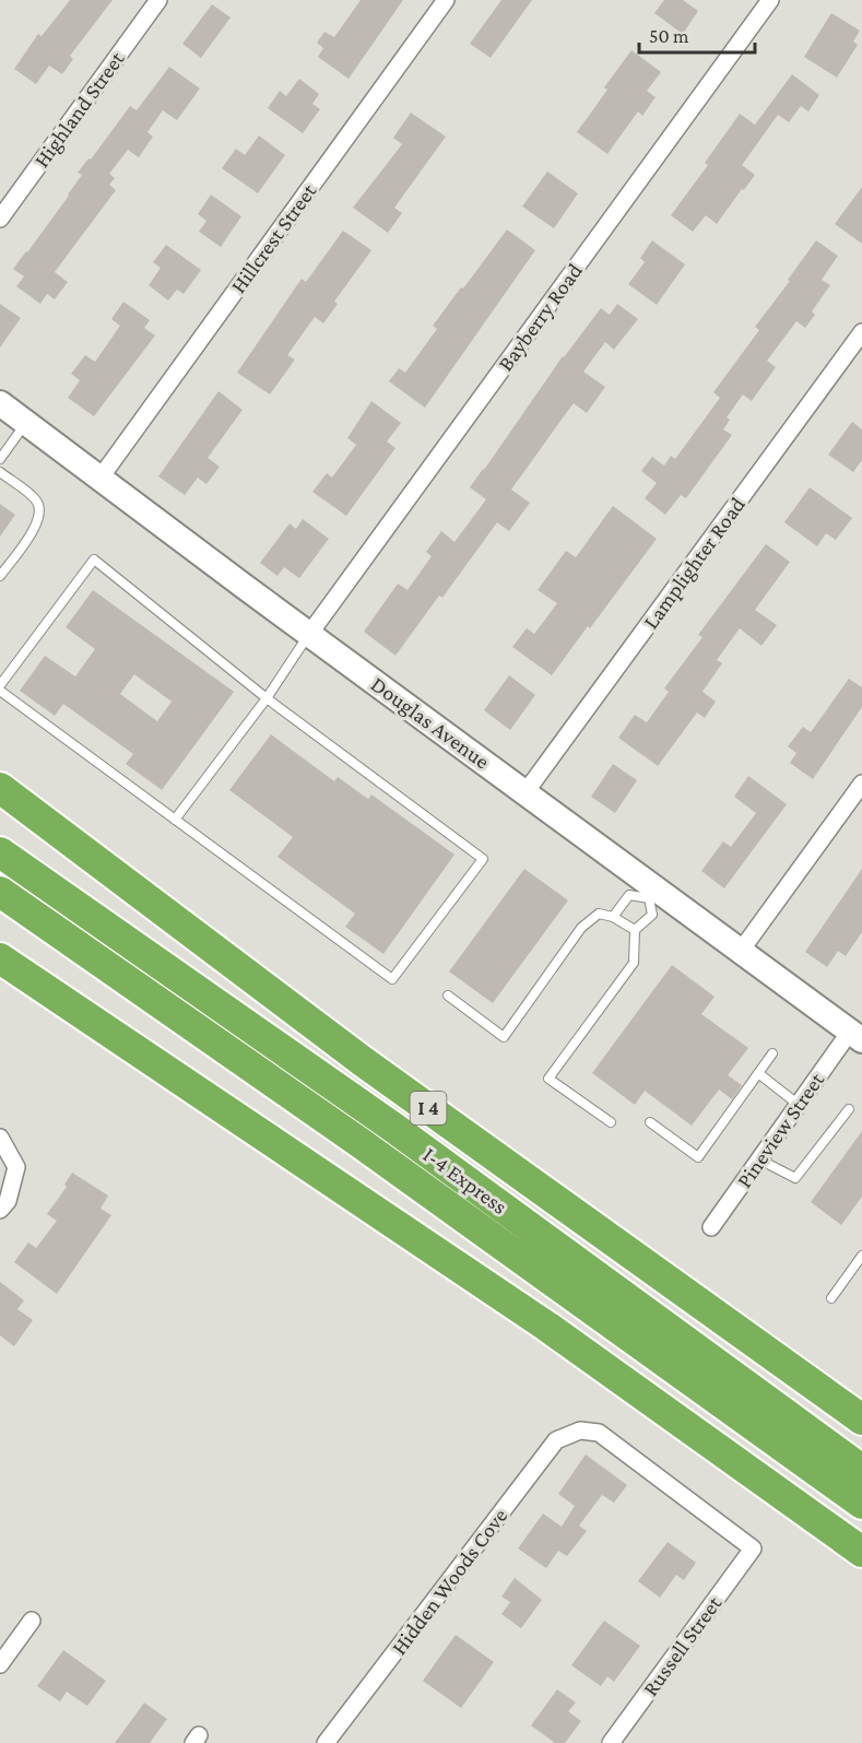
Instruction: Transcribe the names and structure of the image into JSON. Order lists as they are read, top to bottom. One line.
{"streets":{"highway":["I 4","I-4 Express"],"main road":["Douglas Avenue"],"street":["Highland Street","Hillcrest Street","Bayberry Road","Lamplighter Road","Pineview Street","Hidden Woods Cove","Russell Street"]},"crossings":[["Hillcrest Street","Douglas Avenue"],["Bayberry Road","Douglas Avenue"],["Lamplighter Road","Douglas Avenue"],["Douglas Avenue","Pineview Street"],["Hidden Woods Cove","Russell Street"]],"scale_bar":"50 m"}
